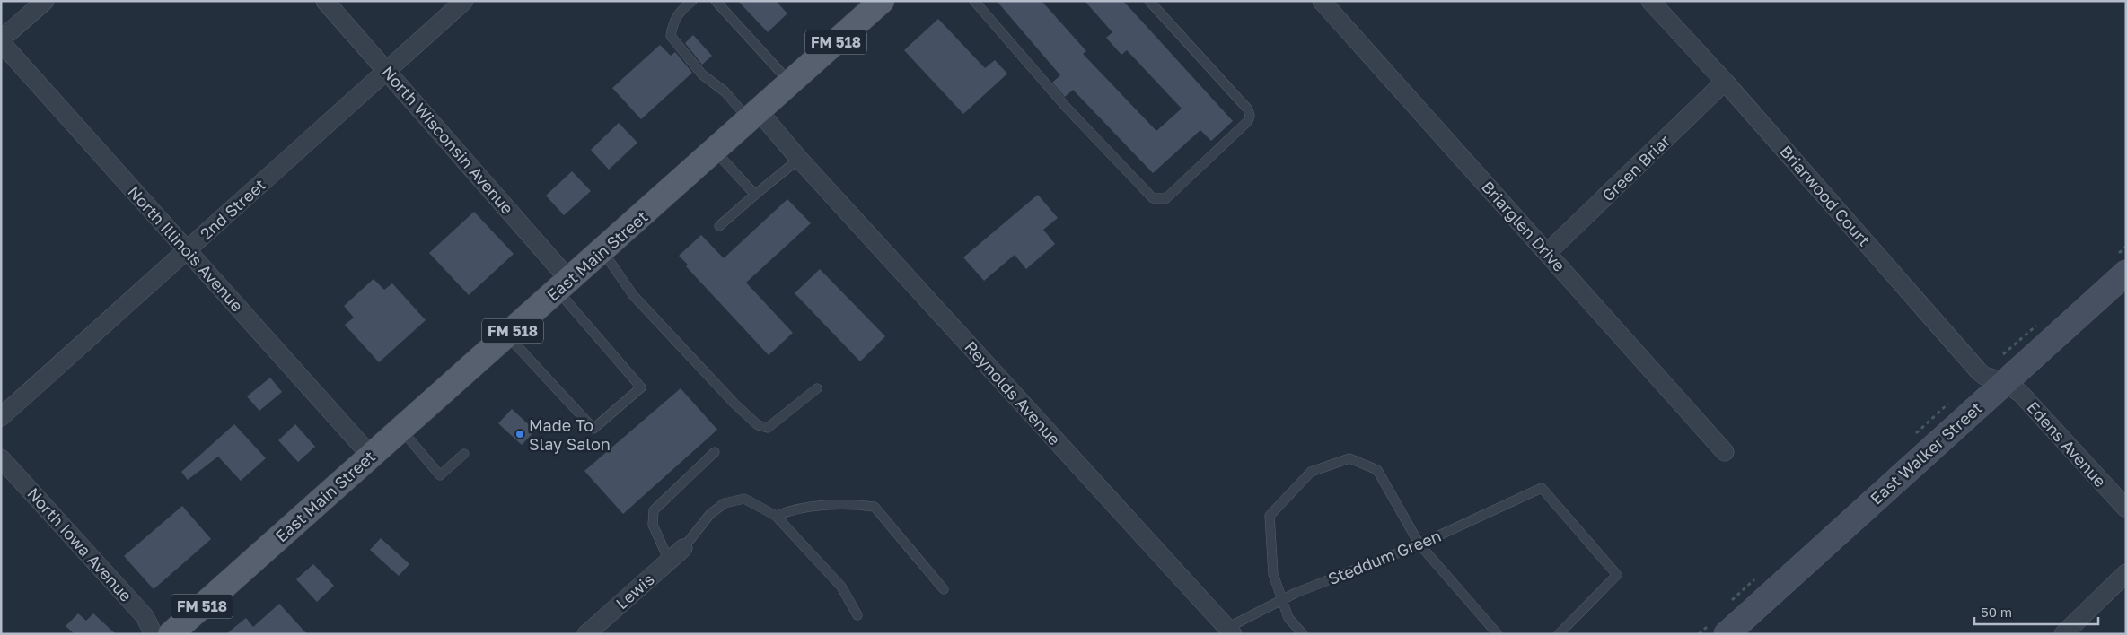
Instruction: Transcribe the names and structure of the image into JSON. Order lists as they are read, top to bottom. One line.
{"streets":{"main road":["FM 518","East Main Street"],"street":["North Wisconsin Avenue","Green Briar","Briarwood Court","2nd Street","Briarglen Drive","North Illinois Avenue","Reynolds Avenue","Edens Avenue","East Walker Street","North Iowa Avenue","Lewis"],"lane":["Steddum Green"]},"crossings":[["North Wisconsin Avenue","2nd Street"],["North Wisconsin Avenue","East Main Street"],["Green Briar","Briarwood Court"],["Green Briar","Briarglen Drive"],["Briarwood Court","Edens Avenue"],["Briarwood Court","East Walker Street"],["2nd Street","North Illinois Avenue"],["North Illinois Avenue","East Main Street"],["East Main Street","Reynolds Avenue"],["Reynolds Avenue","Steddum Green"],["Edens Avenue","East Walker Street"]],"places":["Made To Slay Salon"],"scale_bar":"50 m"}
